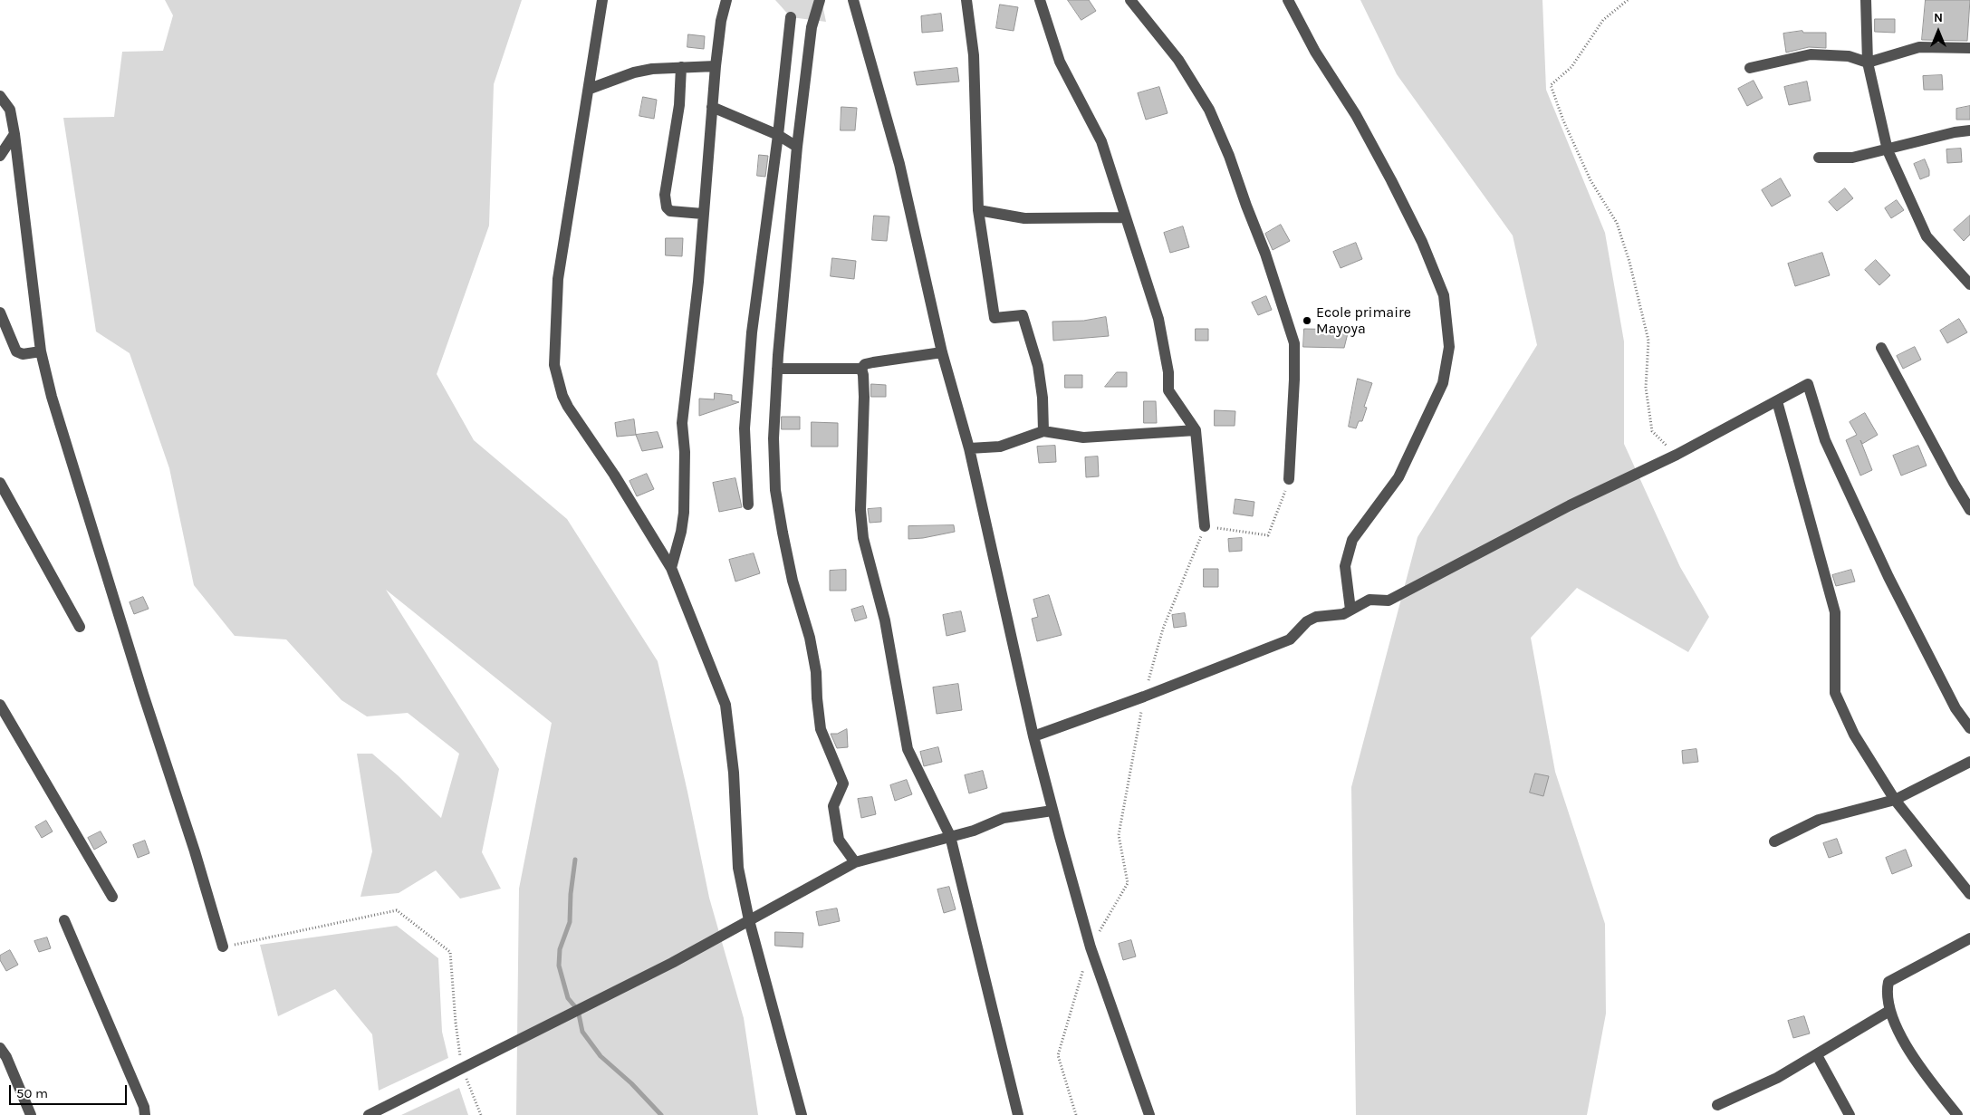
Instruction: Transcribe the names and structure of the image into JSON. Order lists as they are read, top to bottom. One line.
{"places":["Ecole primaire Mayoya"],"scale_bar":"50 m","north":"top"}
